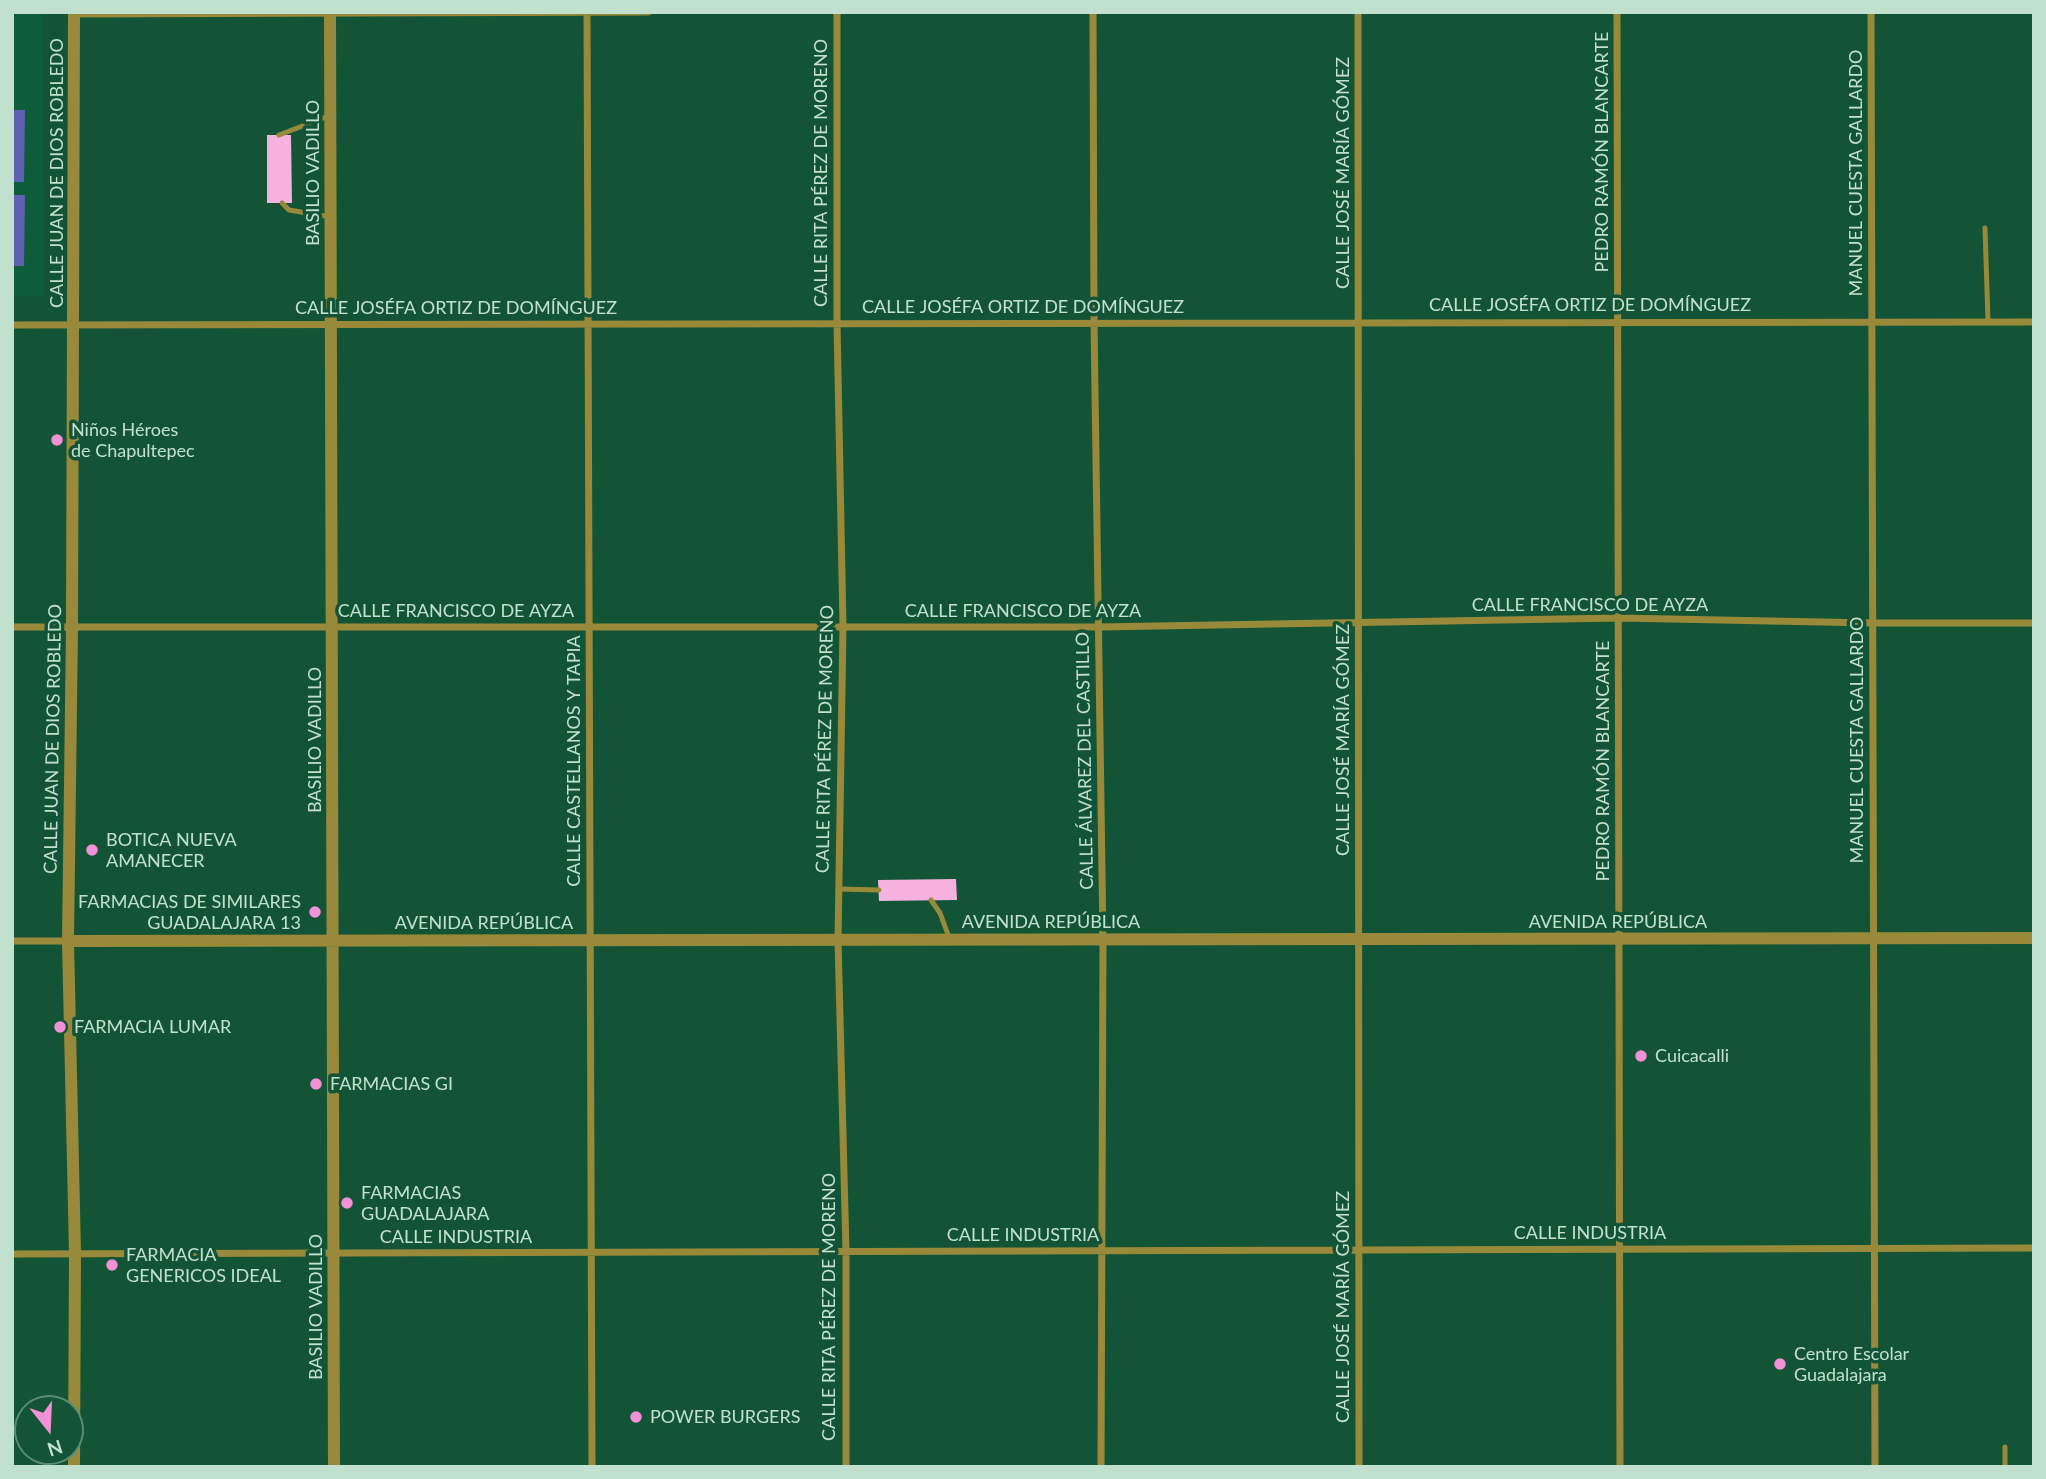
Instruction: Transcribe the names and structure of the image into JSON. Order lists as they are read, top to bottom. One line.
{"streets":{"street":["PEDRO RAMÓN BLANCARTE","CALLE JUAN DE DIOS ROBLEDO","BASILIO VADILLO","CALLE RITA PÉREZ DE MORENO","CALLE JOSÉ MARÍA GÓMEZ","MANUEL CUESTA GALLARDO","CALLE JOSÉFA ORTIZ DE DOMÍNGUEZ","CALLE FRANCISCO DE AYZA","CALLE CASTELLANOS Y TAPIA","CALLE ÁLVAREZ DEL CASTILLO","AVENIDA REPÚBLICA","CALLE INDUSTRIA"]},"crossings":[["PEDRO RAMÓN BLANCARTE","CALLE JOSÉFA ORTIZ DE DOMÍNGUEZ"],["PEDRO RAMÓN BLANCARTE","CALLE FRANCISCO DE AYZA"],["PEDRO RAMÓN BLANCARTE","AVENIDA REPÚBLICA"],["PEDRO RAMÓN BLANCARTE","CALLE INDUSTRIA"],["CALLE JUAN DE DIOS ROBLEDO","CALLE JOSÉFA ORTIZ DE DOMÍNGUEZ"],["CALLE JUAN DE DIOS ROBLEDO","CALLE FRANCISCO DE AYZA"],["CALLE JUAN DE DIOS ROBLEDO","AVENIDA REPÚBLICA"],["CALLE JUAN DE DIOS ROBLEDO","CALLE INDUSTRIA"],["BASILIO VADILLO","CALLE JOSÉFA ORTIZ DE DOMÍNGUEZ"],["BASILIO VADILLO","CALLE FRANCISCO DE AYZA"],["BASILIO VADILLO","AVENIDA REPÚBLICA"],["BASILIO VADILLO","CALLE INDUSTRIA"],["CALLE RITA PÉREZ DE MORENO","CALLE JOSÉFA ORTIZ DE DOMÍNGUEZ"],["CALLE RITA PÉREZ DE MORENO","CALLE FRANCISCO DE AYZA"],["CALLE RITA PÉREZ DE MORENO","AVENIDA REPÚBLICA"],["CALLE RITA PÉREZ DE MORENO","CALLE INDUSTRIA"],["CALLE JOSÉ MARÍA GÓMEZ","CALLE JOSÉFA ORTIZ DE DOMÍNGUEZ"],["CALLE JOSÉ MARÍA GÓMEZ","CALLE FRANCISCO DE AYZA"],["CALLE JOSÉ MARÍA GÓMEZ","AVENIDA REPÚBLICA"],["CALLE JOSÉ MARÍA GÓMEZ","CALLE INDUSTRIA"],["MANUEL CUESTA GALLARDO","CALLE JOSÉFA ORTIZ DE DOMÍNGUEZ"],["MANUEL CUESTA GALLARDO","CALLE FRANCISCO DE AYZA"],["MANUEL CUESTA GALLARDO","AVENIDA REPÚBLICA"],["MANUEL CUESTA GALLARDO","CALLE INDUSTRIA"],["CALLE JOSÉFA ORTIZ DE DOMÍNGUEZ","CALLE CASTELLANOS Y TAPIA"],["CALLE JOSÉFA ORTIZ DE DOMÍNGUEZ","CALLE ÁLVAREZ DEL CASTILLO"],["CALLE FRANCISCO DE AYZA","CALLE CASTELLANOS Y TAPIA"],["CALLE FRANCISCO DE AYZA","CALLE ÁLVAREZ DEL CASTILLO"],["CALLE CASTELLANOS Y TAPIA","AVENIDA REPÚBLICA"],["CALLE CASTELLANOS Y TAPIA","CALLE INDUSTRIA"],["CALLE ÁLVAREZ DEL CASTILLO","AVENIDA REPÚBLICA"],["CALLE ÁLVAREZ DEL CASTILLO","CALLE INDUSTRIA"]],"places":["Niños Héroes de Chapultepec","BOTICA NUEVA AMANECER","FARMACIAS DE SIMILARES GUADALAJARA 13","FARMACIA LUMAR","Cuicacalli","FARMACIAS GI","FARMACIAS GUADALAJARA","FARMACIA GENERICOS IDEAL","Centro Escolar Guadalajara","POWER BURGERS"],"north":"bottom"}
